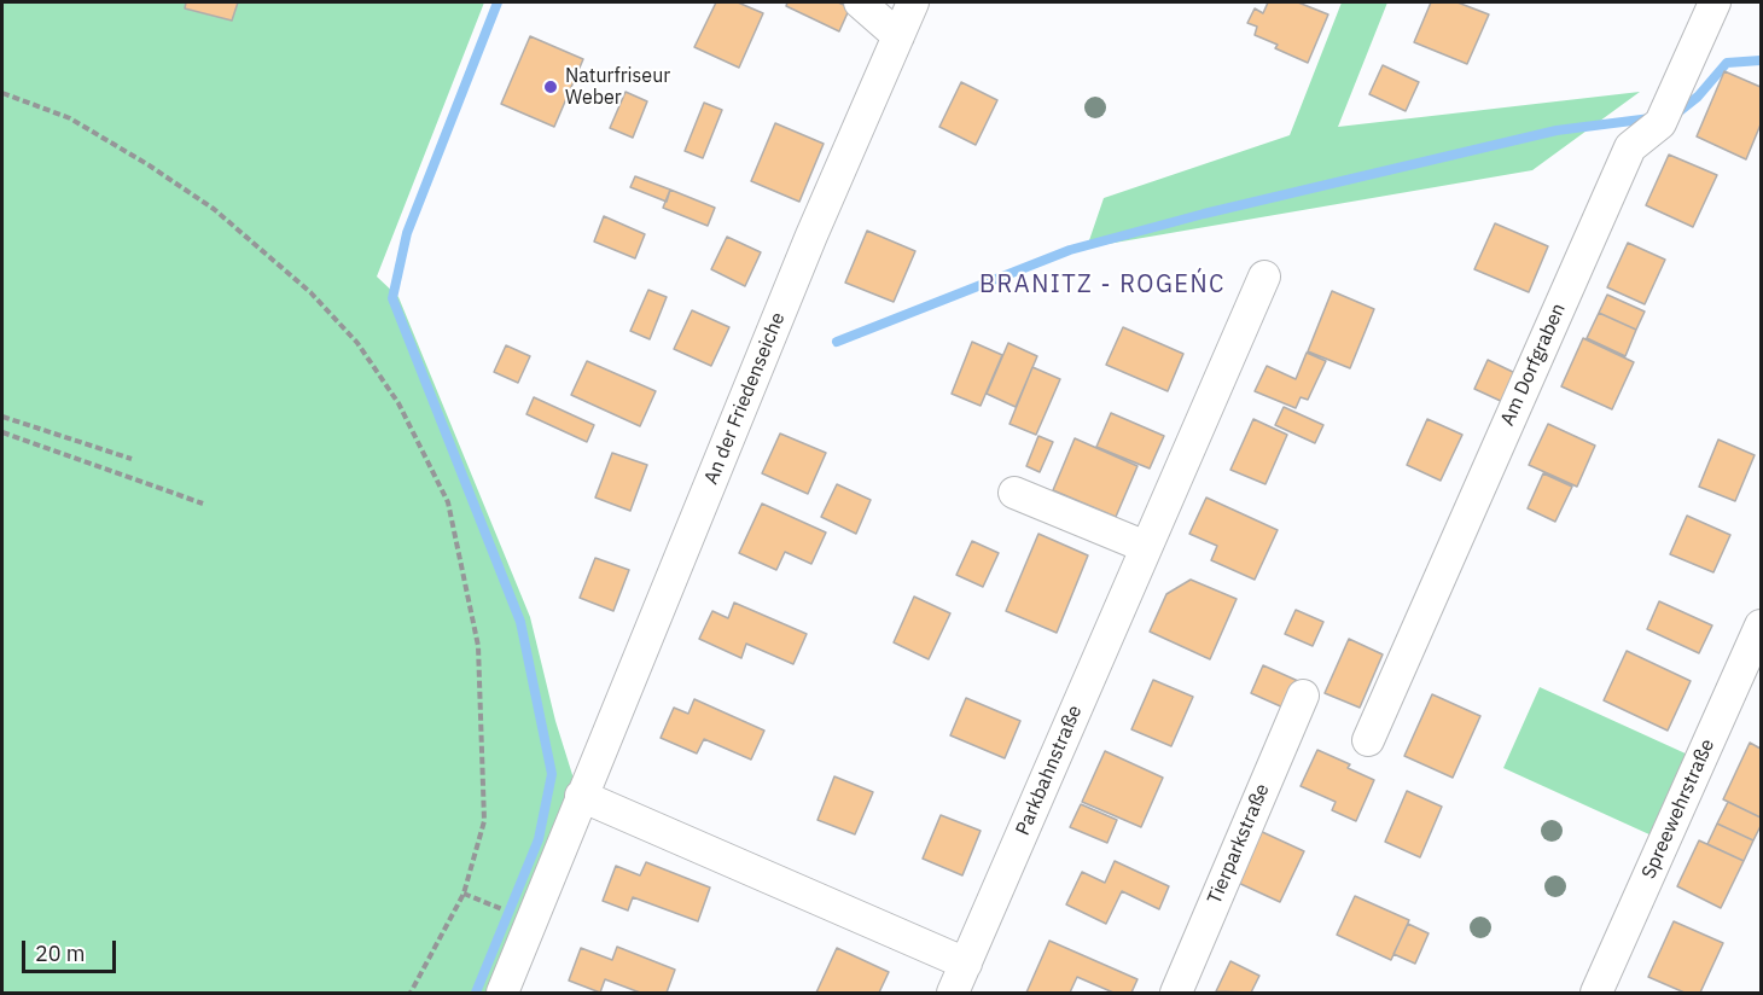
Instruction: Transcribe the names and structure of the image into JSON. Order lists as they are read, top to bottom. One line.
{"streets":{"street":["Am Dorfgraben","An der Friedenseiche","Parkbahnstraße","Spreewehrstraße","Tierparkstraße"]},"districts":["BRANITZ - ROGEŃC"],"places":["Naturfriseur Weber"],"scale_bar":"20 m"}
